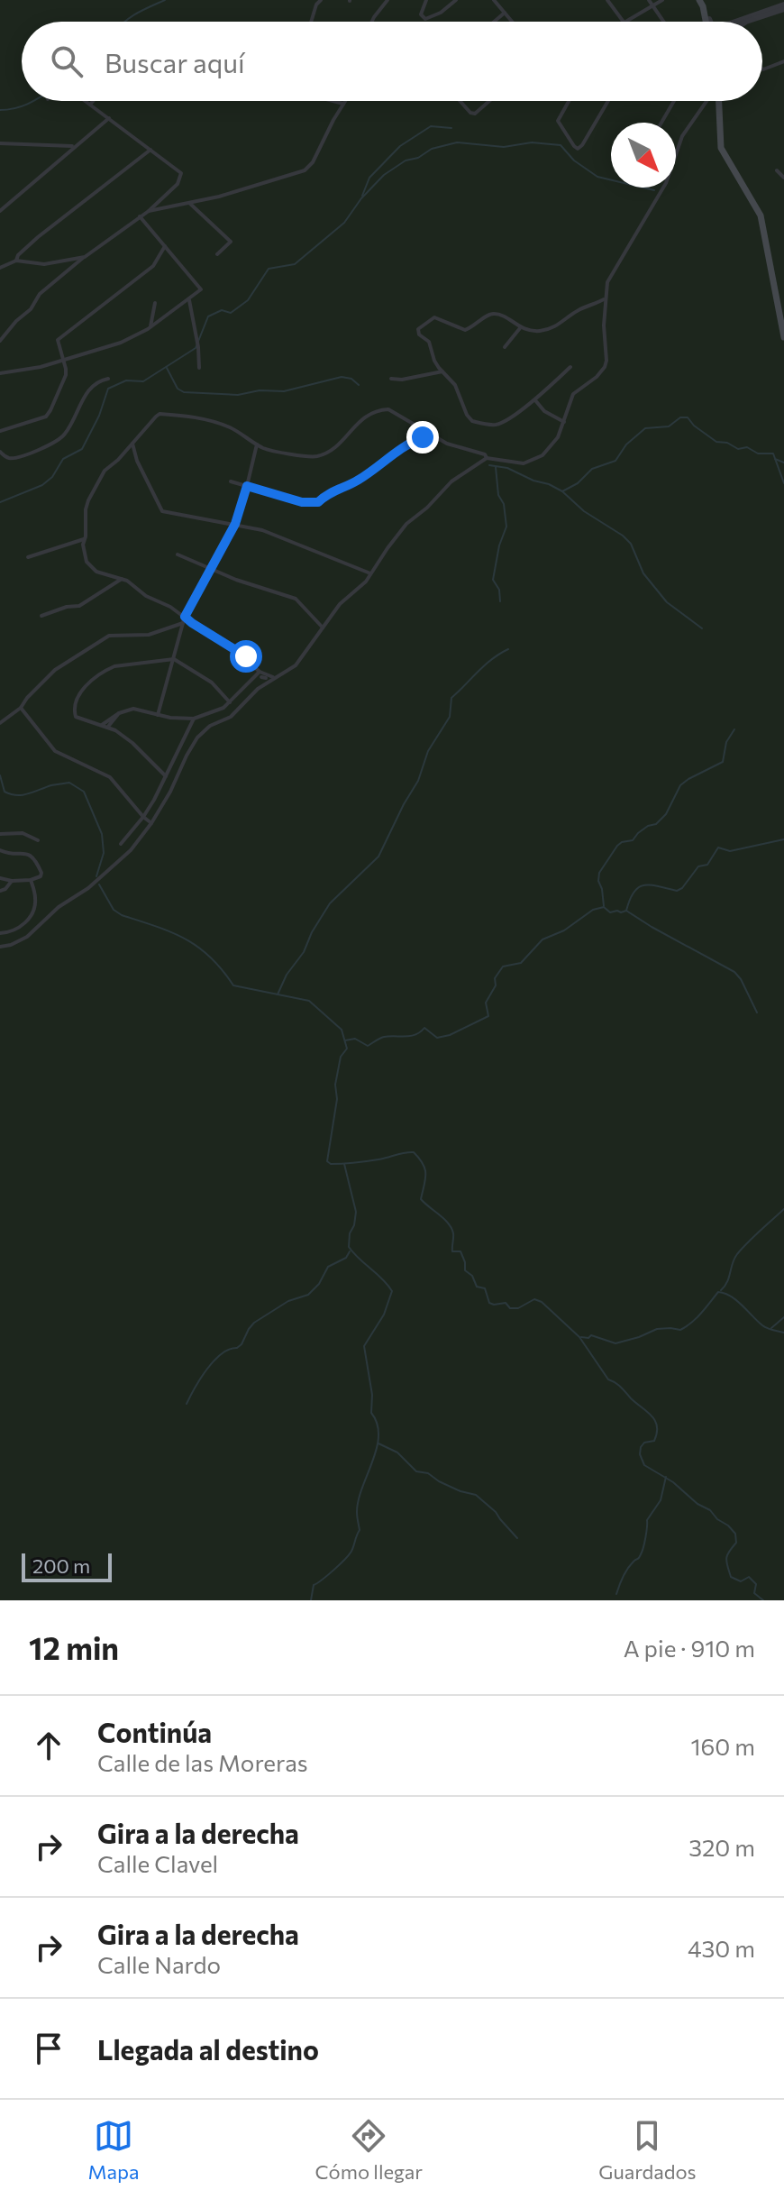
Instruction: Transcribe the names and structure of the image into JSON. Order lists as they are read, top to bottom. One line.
{"scale_bar":"200 m","north":"bottom right","page":{"search":"Buscar aquí","scale":"200 m","heading":["12 min","A pie · 910 m"],"list":[["Continúa","Calle de las Moreras","160 m"],["Gira a la derecha","Calle Clavel","320 m"],["Gira a la derecha","Calle Nardo","430 m"],"Llegada al destino"],"nav":["Mapa","Cómo llegar","Guardados"]}}
